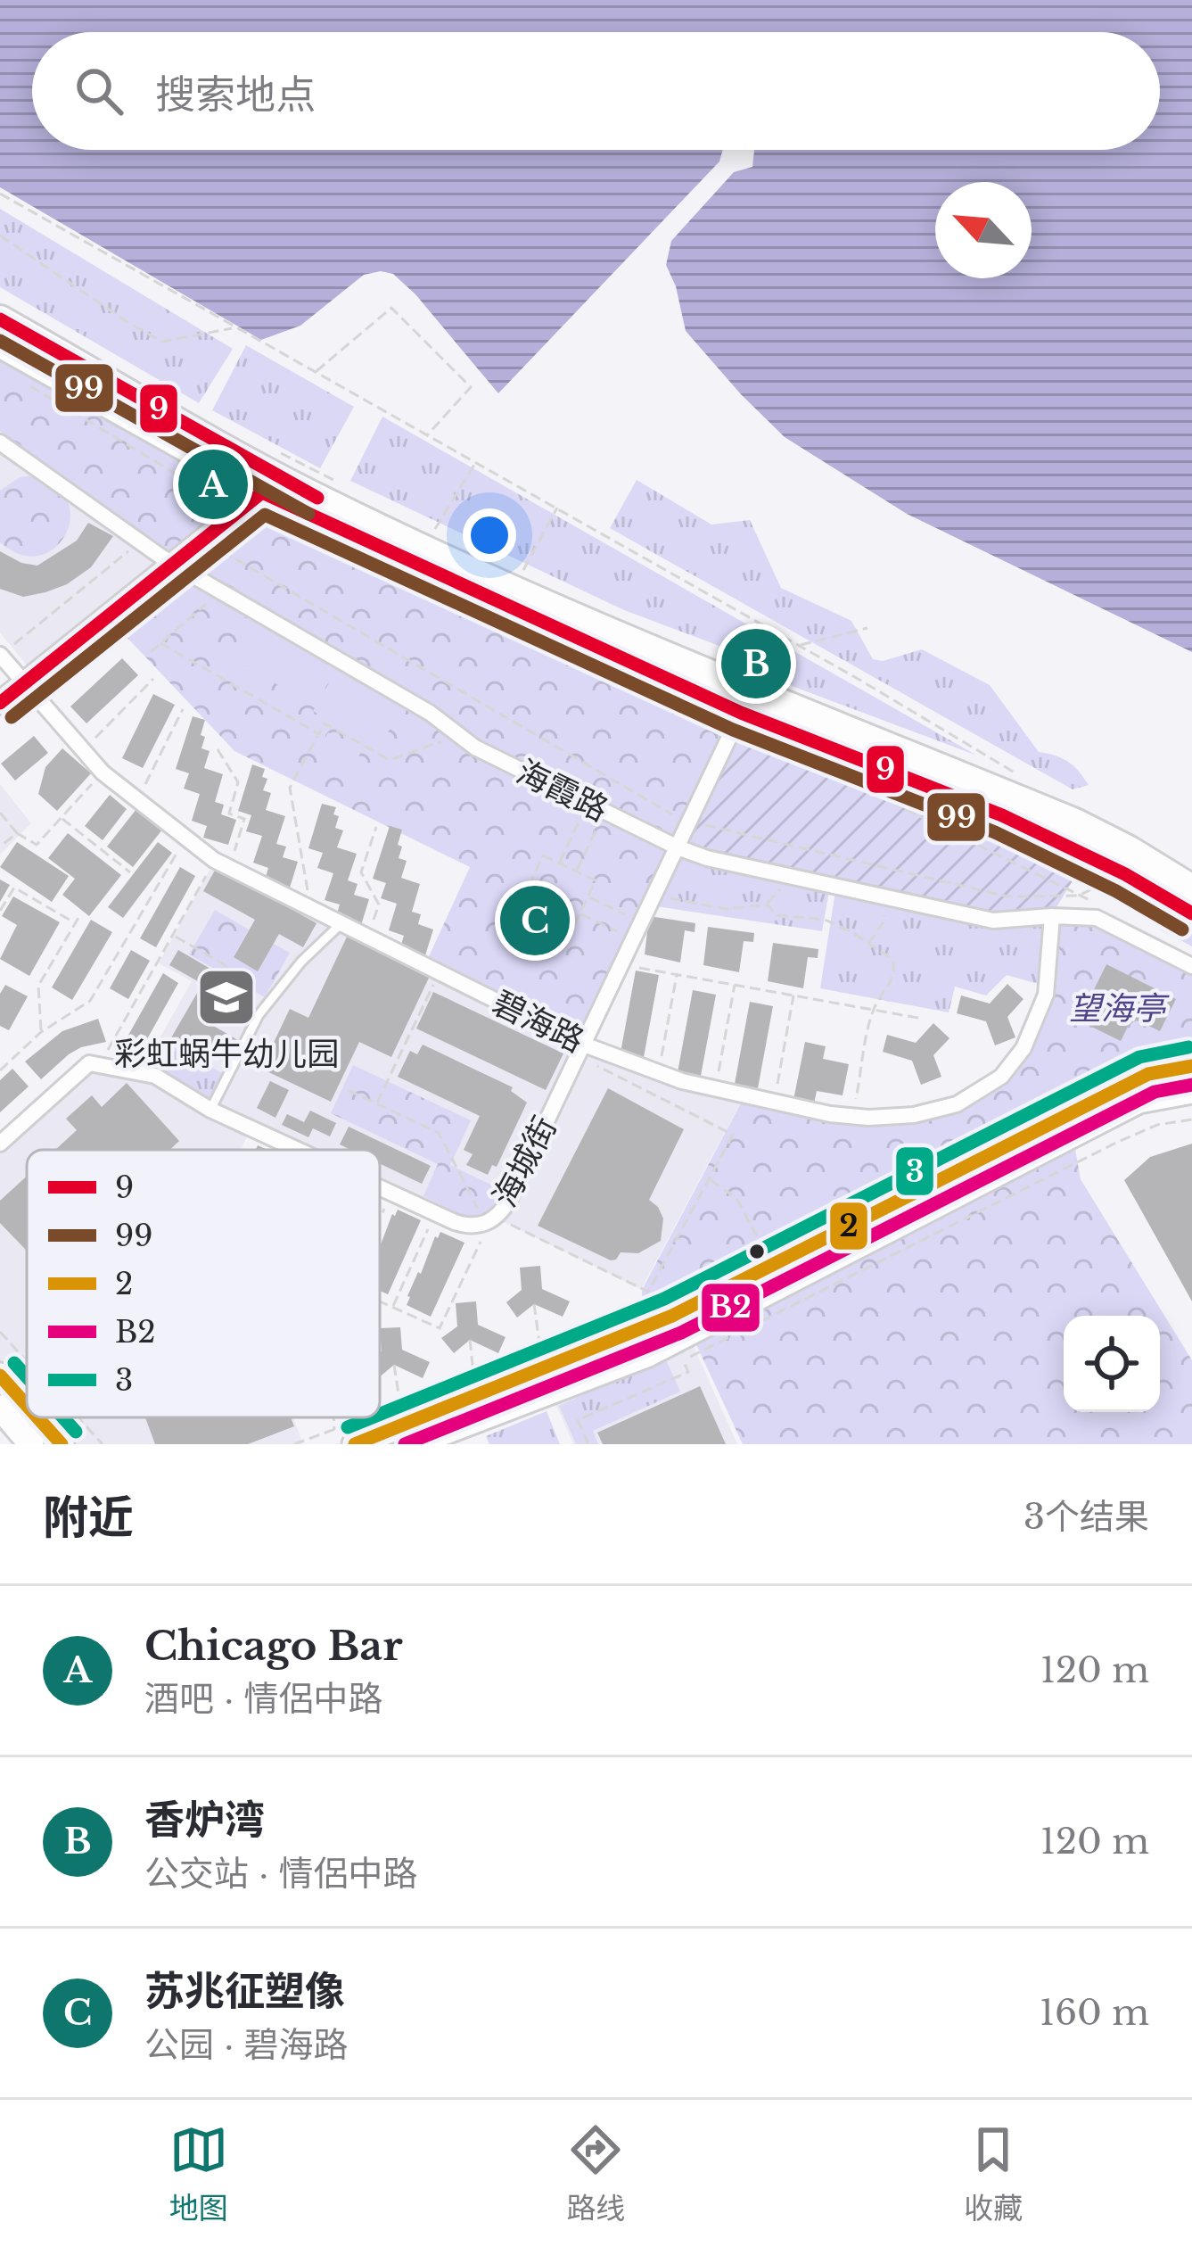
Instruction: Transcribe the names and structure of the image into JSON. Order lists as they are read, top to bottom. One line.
{"streets":{"street":["海霞路","碧海路","海城街"]},"crossings":[["海霞路","碧海路"],["海霞路","海城街"],["碧海路","海城街"]],"parks":["望海亭"],"places":{"school or university":["彩虹蜗牛幼儿园"]},"lines":["transit line 9","transit line 99","transit line 3","transit line 2","transit line B2"],"legend":["9","99","2","B2","3"],"north":"top left","page":{"search":"搜索地点","pins":["A","B","C"],"heading":["附近","3个结果"],"list":[{"mark":"A","name":"Chicago Bar","note":"酒吧 · 情侶中路","value":"120 m"},{"mark":"B","name":"香炉湾","note":"公交站 · 情侶中路","value":"120 m"},{"mark":"C","name":"苏兆征塑像","note":"公园 · 碧海路","value":"160 m"}],"nav":["地图","路线","收藏"]}}
